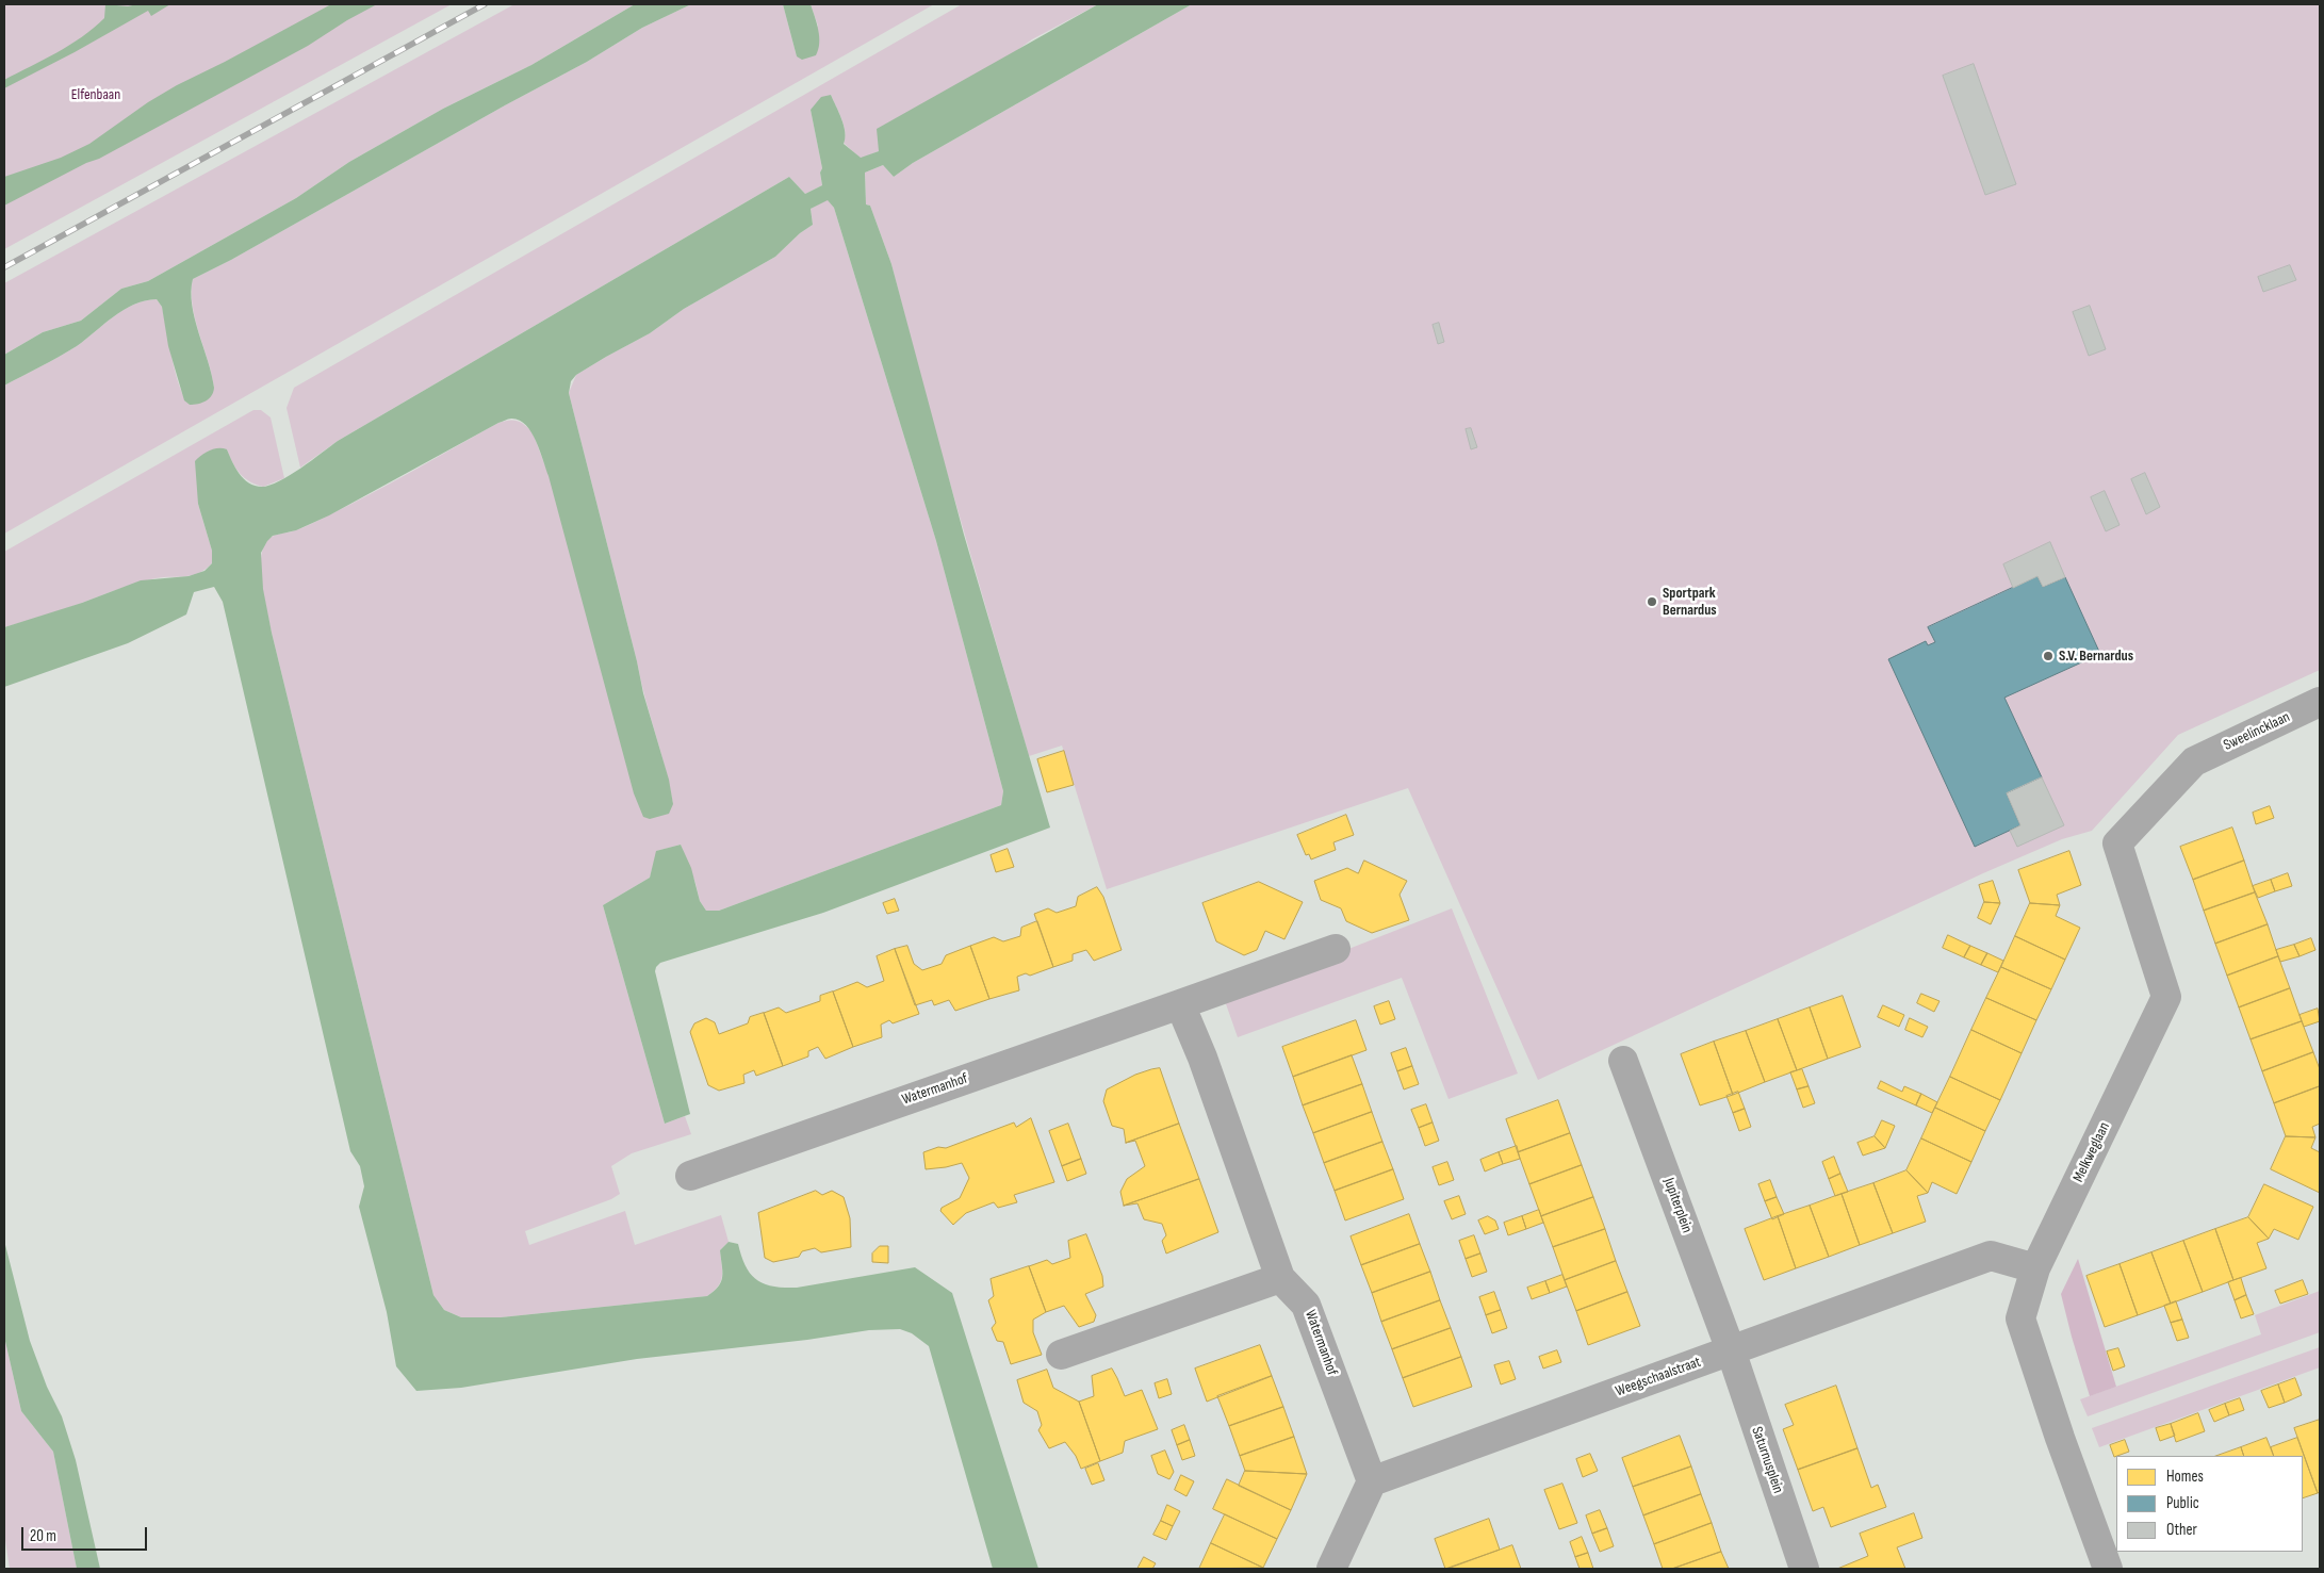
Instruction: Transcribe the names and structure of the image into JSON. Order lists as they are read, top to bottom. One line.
{"streets":{"street":["Sweelincklaan","Watermanhof","Melkweglaan","Jupiterplein","Weegschaalstraat","Saturnusplein"]},"crossings":[["Sweelincklaan","Melkweglaan"],["Watermanhof","Weegschaalstraat"],["Melkweglaan","Weegschaalstraat"],["Jupiterplein","Weegschaalstraat"],["Jupiterplein","Saturnusplein"],["Weegschaalstraat","Saturnusplein"]],"parks":["Elfenbaan"],"places":["Sportpark Bernardus","S.V. Bernardus"],"legend":["Homes","Public","Other"],"scale_bar":"20 m"}
